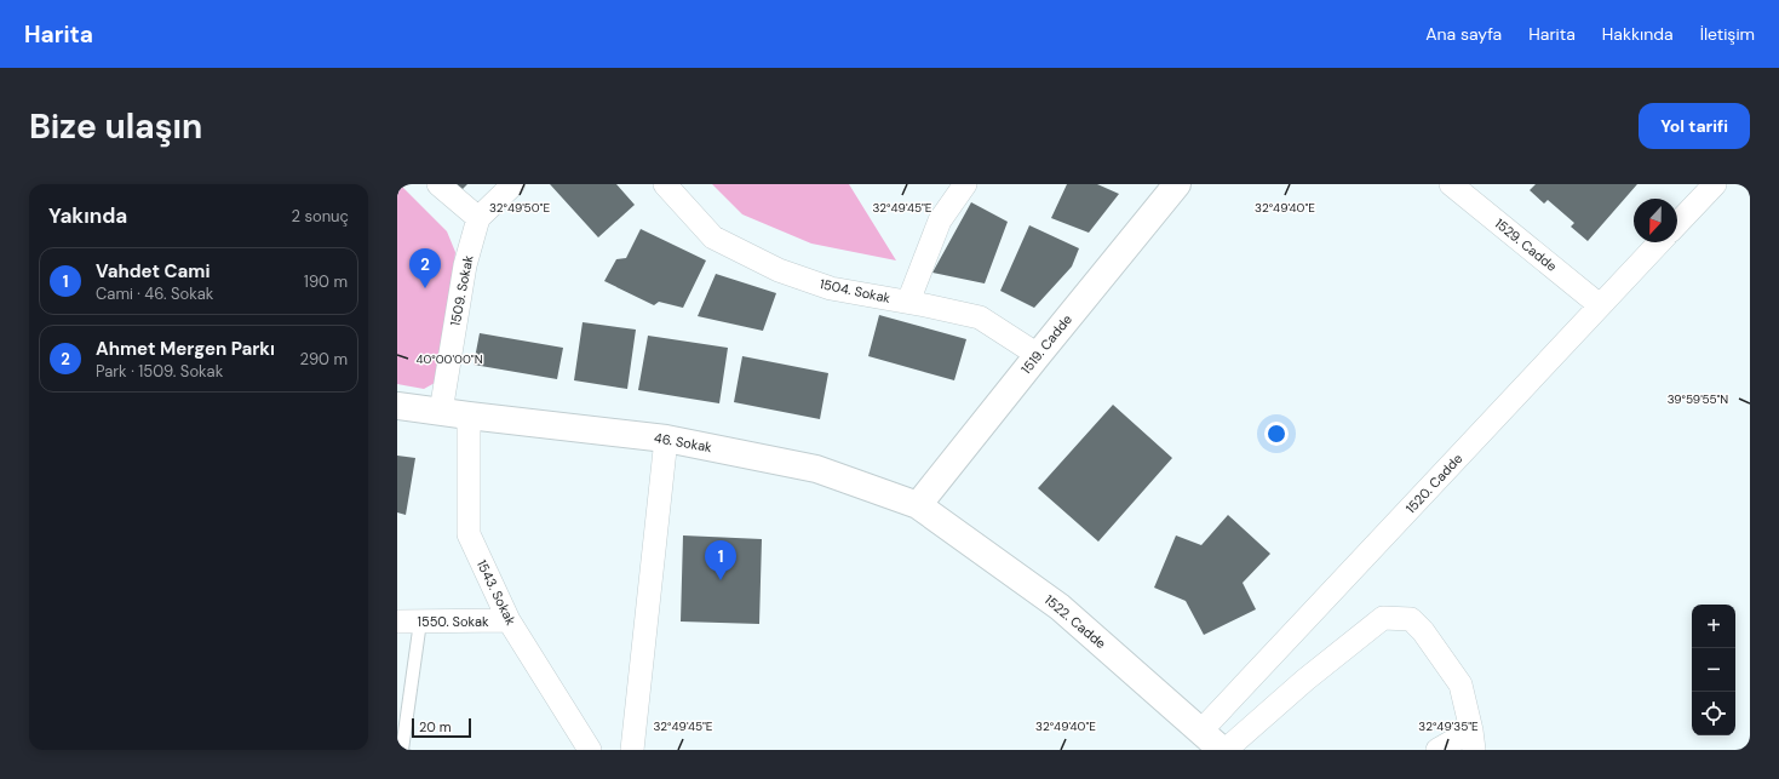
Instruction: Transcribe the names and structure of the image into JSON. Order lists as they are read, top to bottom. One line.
{"streets":{"street":["1529. Cadde","1509. Sokak","1504. Sokak","1519. Cadde","46. Sokak","1520. Cadde","1543. Sokak","1550. Sokak","1522. Cadde"]},"crossings":[["1529. Cadde","1520. Cadde"],["1509. Sokak","46. Sokak"],["1504. Sokak","1519. Cadde"],["1519. Cadde","46. Sokak"],["1519. Cadde","1522. Cadde"],["46. Sokak","1543. Sokak"],["46. Sokak","1522. Cadde"],["1520. Cadde","1522. Cadde"],["1543. Sokak","1550. Sokak"]],"scale_bar":"20 m","north":"bottom","page":{"header":"Harita","nav":["Ana sayfa","Harita","Hakkında","İletişim"],"buttons":"Yol tarifi","title":"Bize ulaşın","heading":["Yakında","2 sonuç"],"list":[{"mark":"1","name":"Vahdet Cami","note":"Cami · 46. Sokak","value":"190 m"},{"mark":"2","name":"Ahmet Mergen Parkı","note":"Park · 1509. Sokak","value":"290 m"}],"pins":["2","1"],"map_buttons":["+","−"],"scale":"20 m"},"coordinates":["32°49'50\"E","32°49'45\"E","32°49'40\"E","40°00'00\"N","39°59'55\"N","32°49'35\"E"]}
